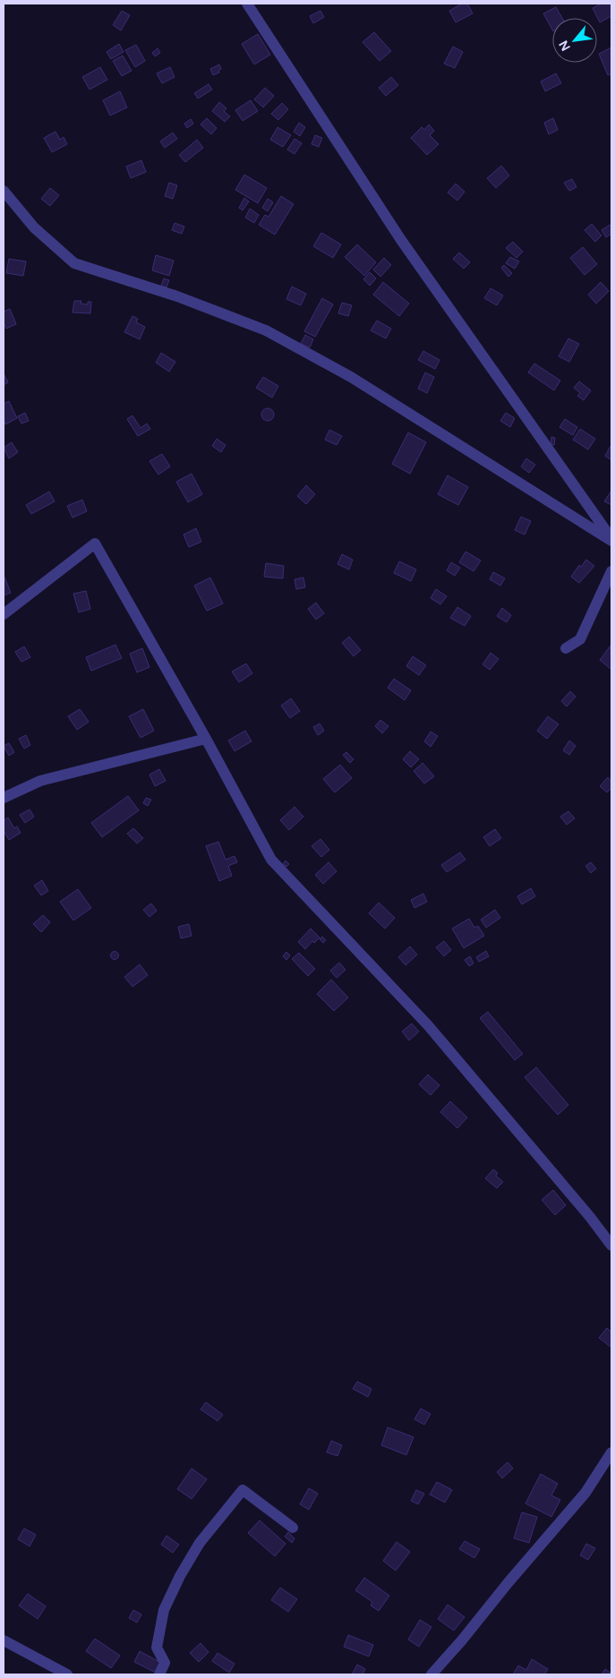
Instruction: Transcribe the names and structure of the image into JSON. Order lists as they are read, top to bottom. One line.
{"north":"bottom left"}
